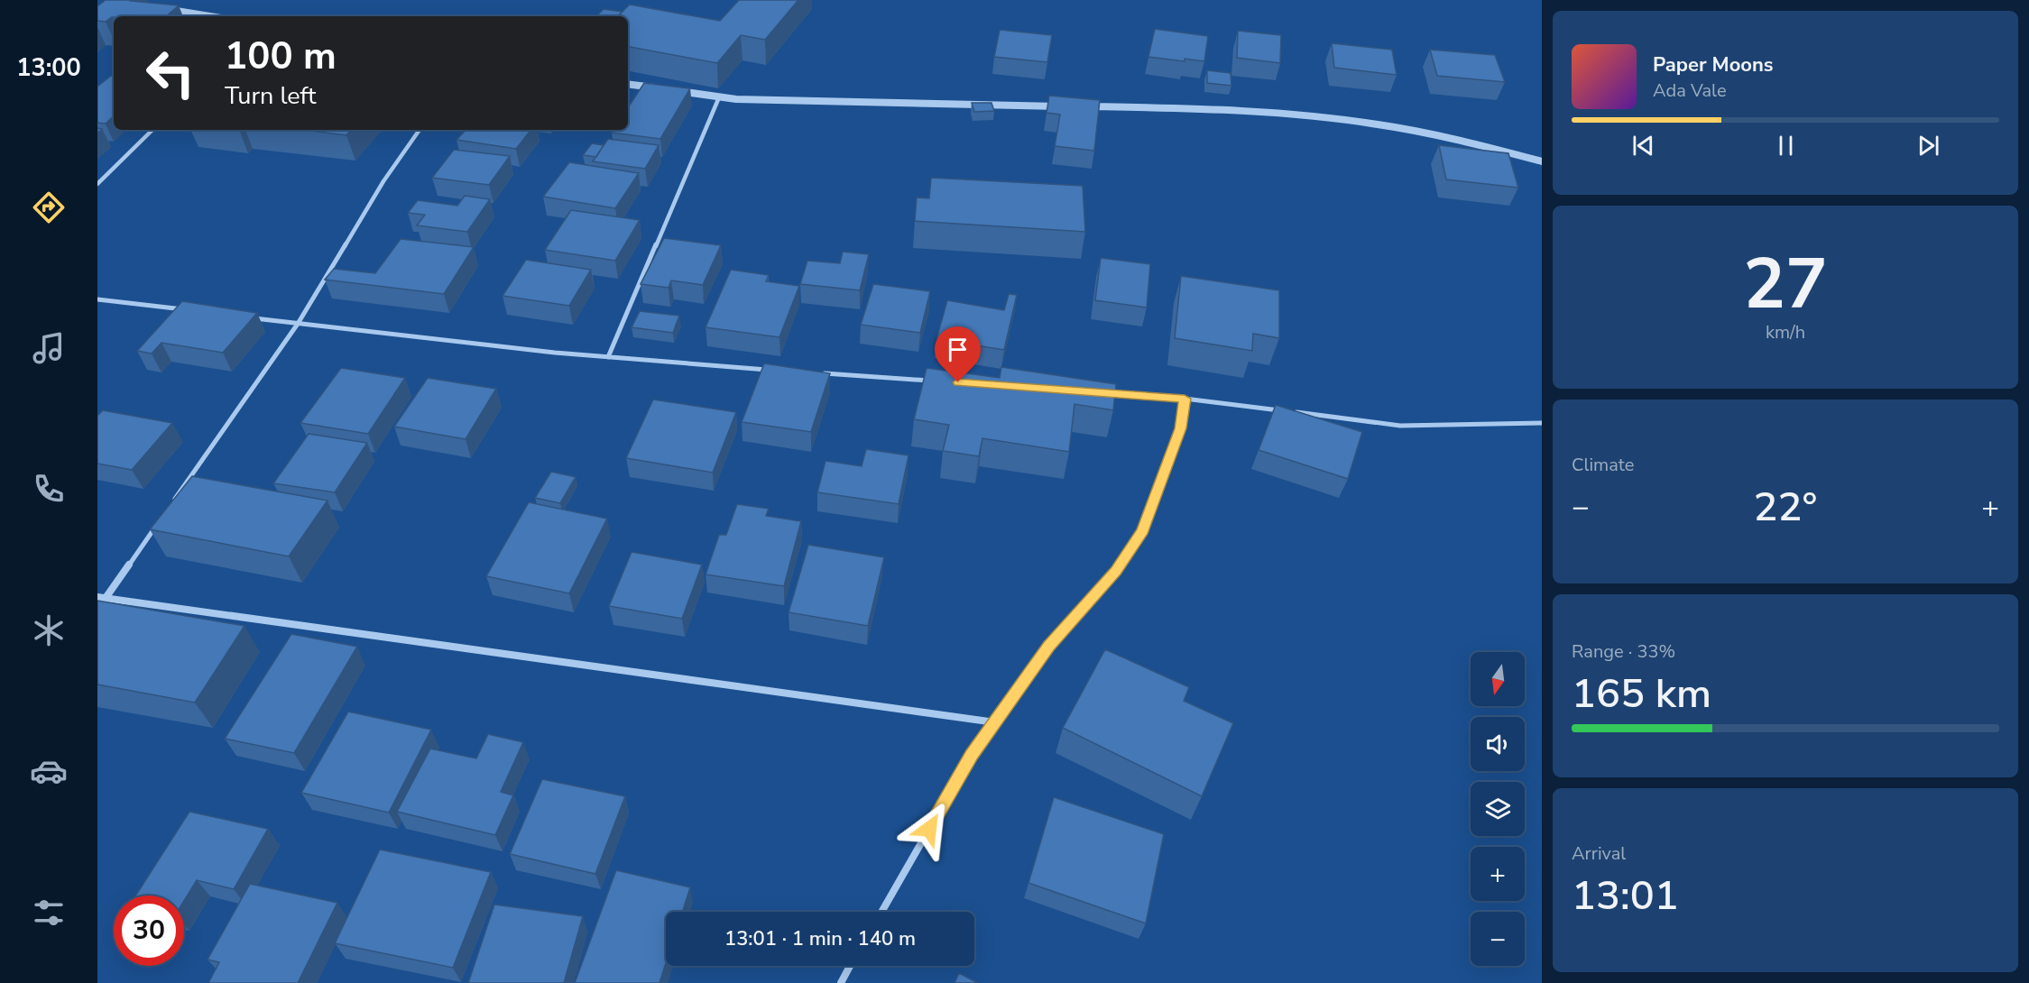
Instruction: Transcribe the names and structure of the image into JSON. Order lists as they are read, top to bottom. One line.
{"north":"bottom","page":{"tabs":"13:00","turn":["100 m","Turn left"],"song":["Paper Moons","Ada Vale"],"tile":[["27","km/h"],"Climate",["Range · 33%","165 km"],["Arrival","13:01"]],"heat":["−","22°","+"],"map_buttons":["+","−"],"limit":"30","trip":"13:01 · 1 min · 140 m"}}
